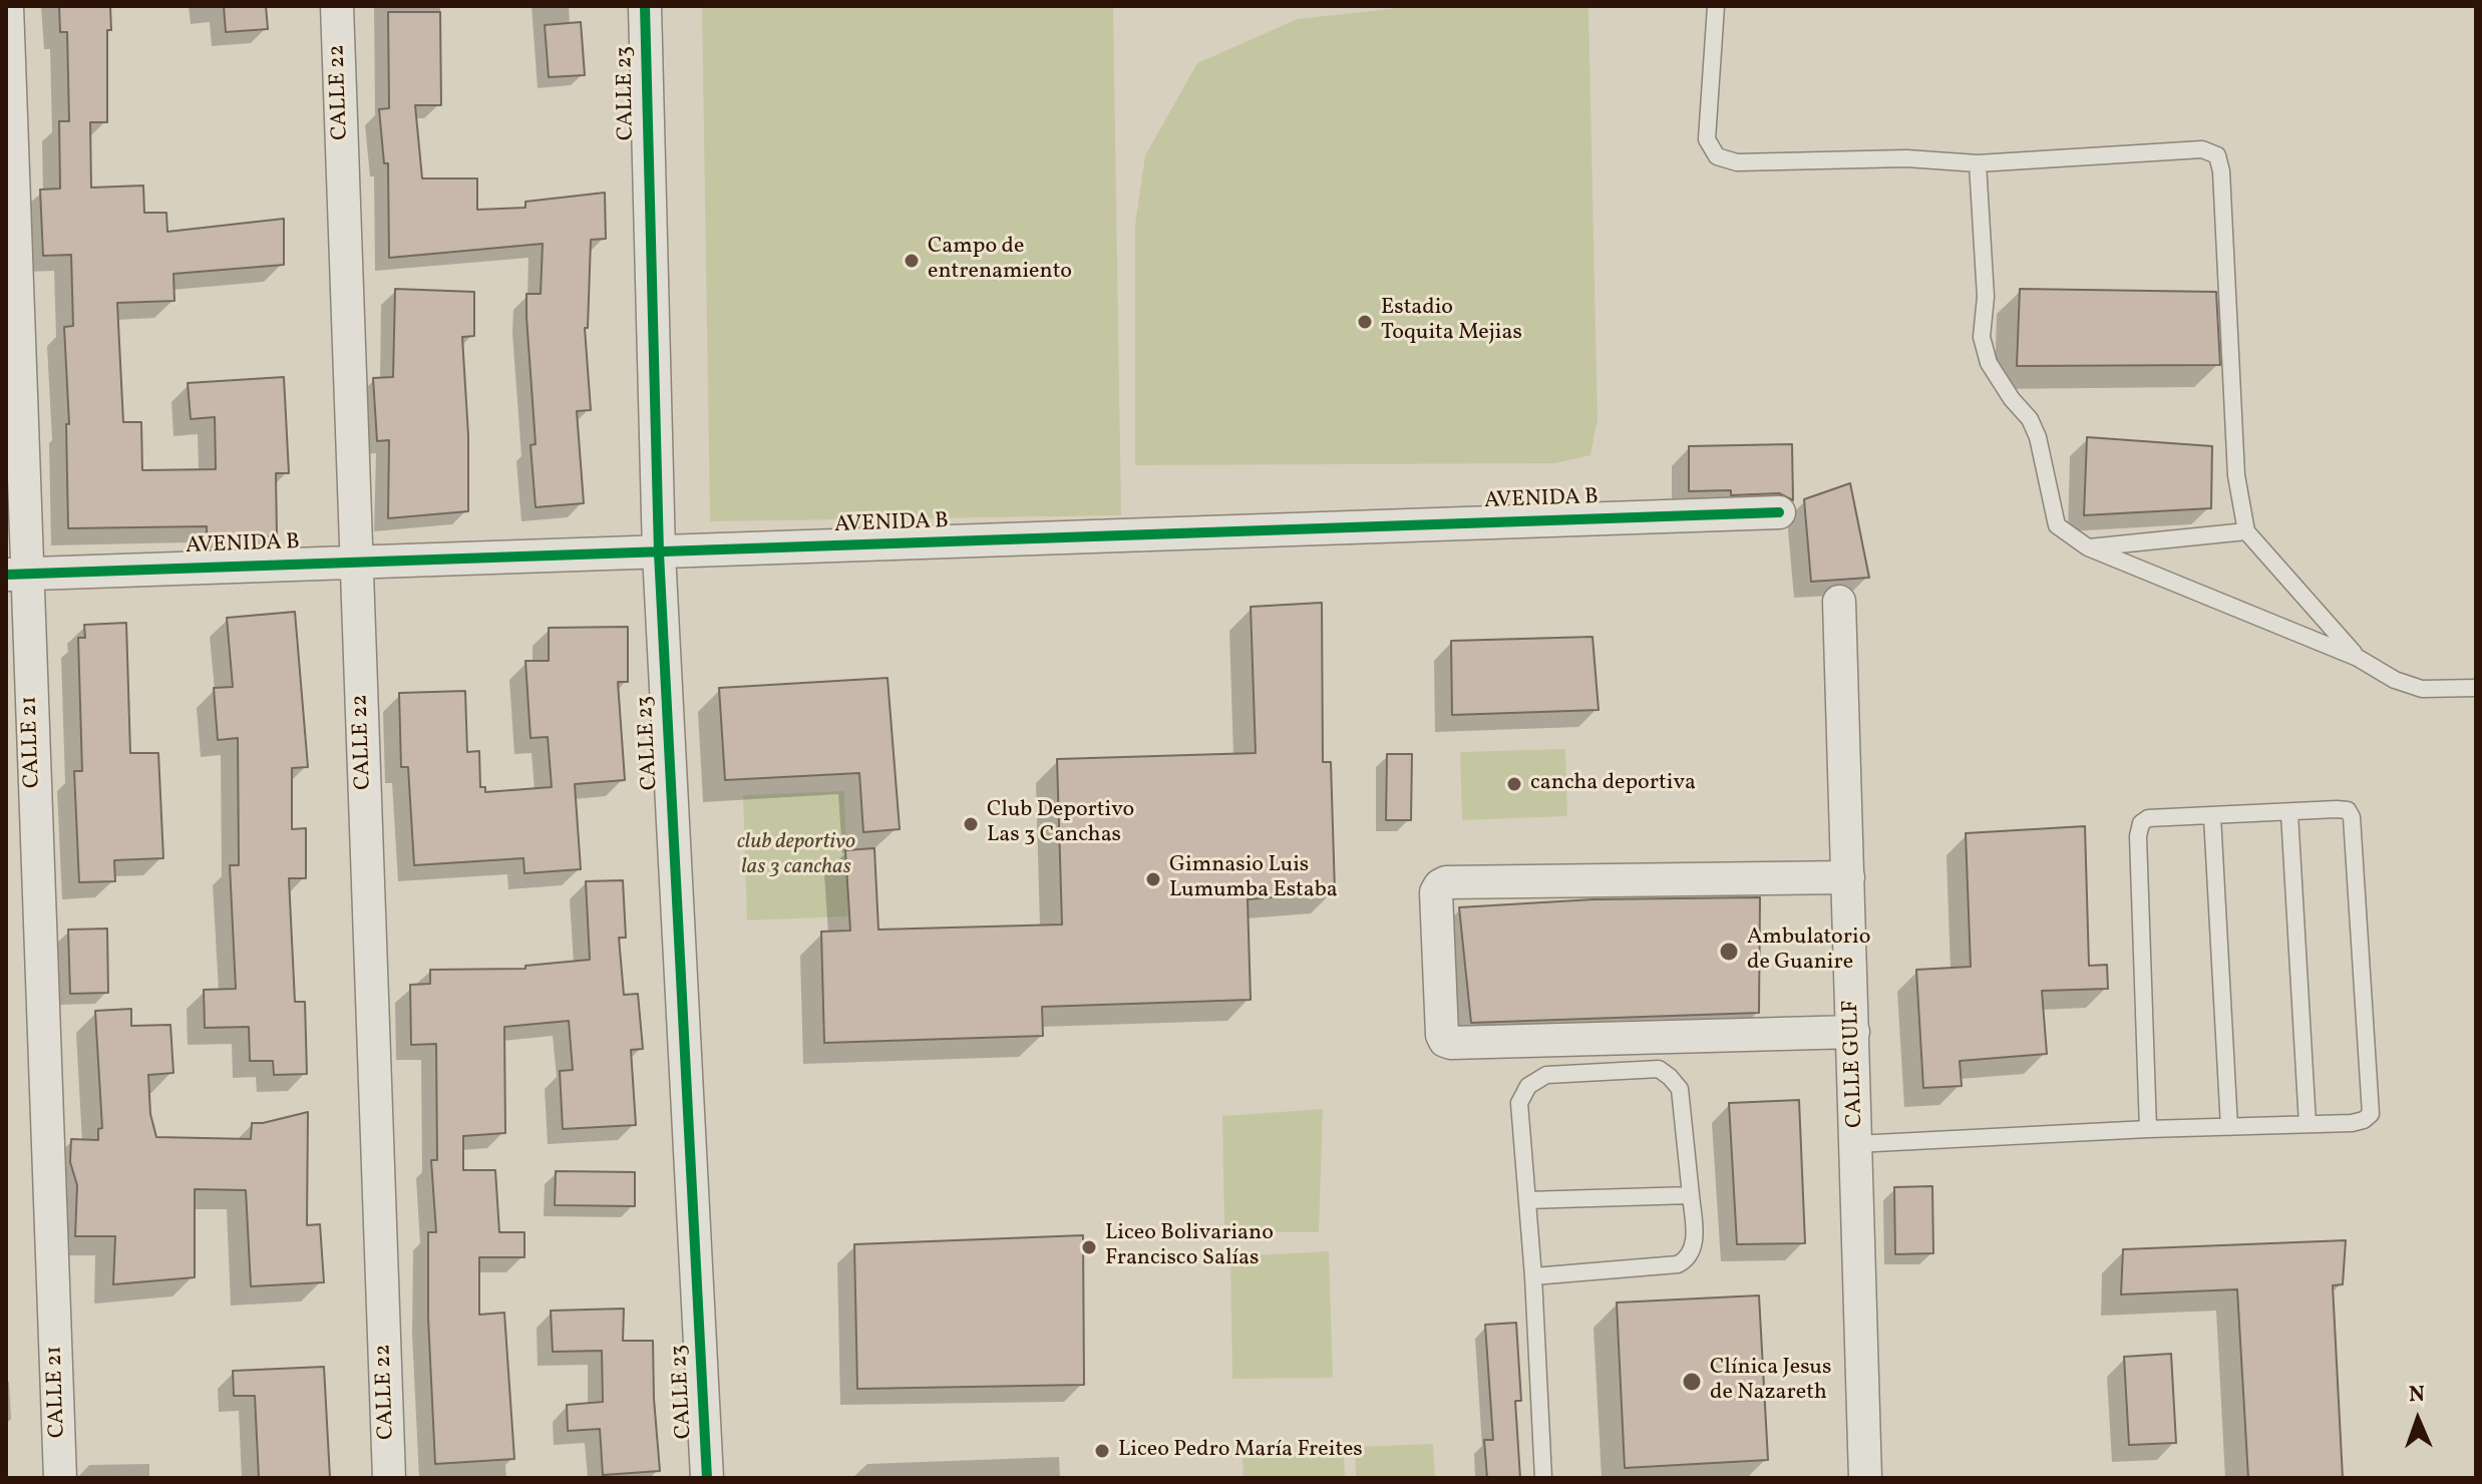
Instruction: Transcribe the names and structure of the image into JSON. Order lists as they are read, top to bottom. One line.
{"streets":{"street":["CALLE 22","CALLE 23","AVENIDA B","CALLE 21","CALLE GULF"]},"crossings":[["CALLE 22","AVENIDA B"],["CALLE 23","AVENIDA B"],["AVENIDA B","CALLE 21"]],"parks":["club deportivo las 3 canchas"],"places":["Campo de entrenamiento","Estadio Toquita Mejias","cancha deportiva","Club Deportivo Las 3 Canchas","Gimnasio Luis Lumumba Estaba","Ambulatorio de Guanire","Liceo Bolivariano Francisco Salías","Clínica Jesus de Nazareth","Liceo Pedro María Freites"],"north":"top"}
